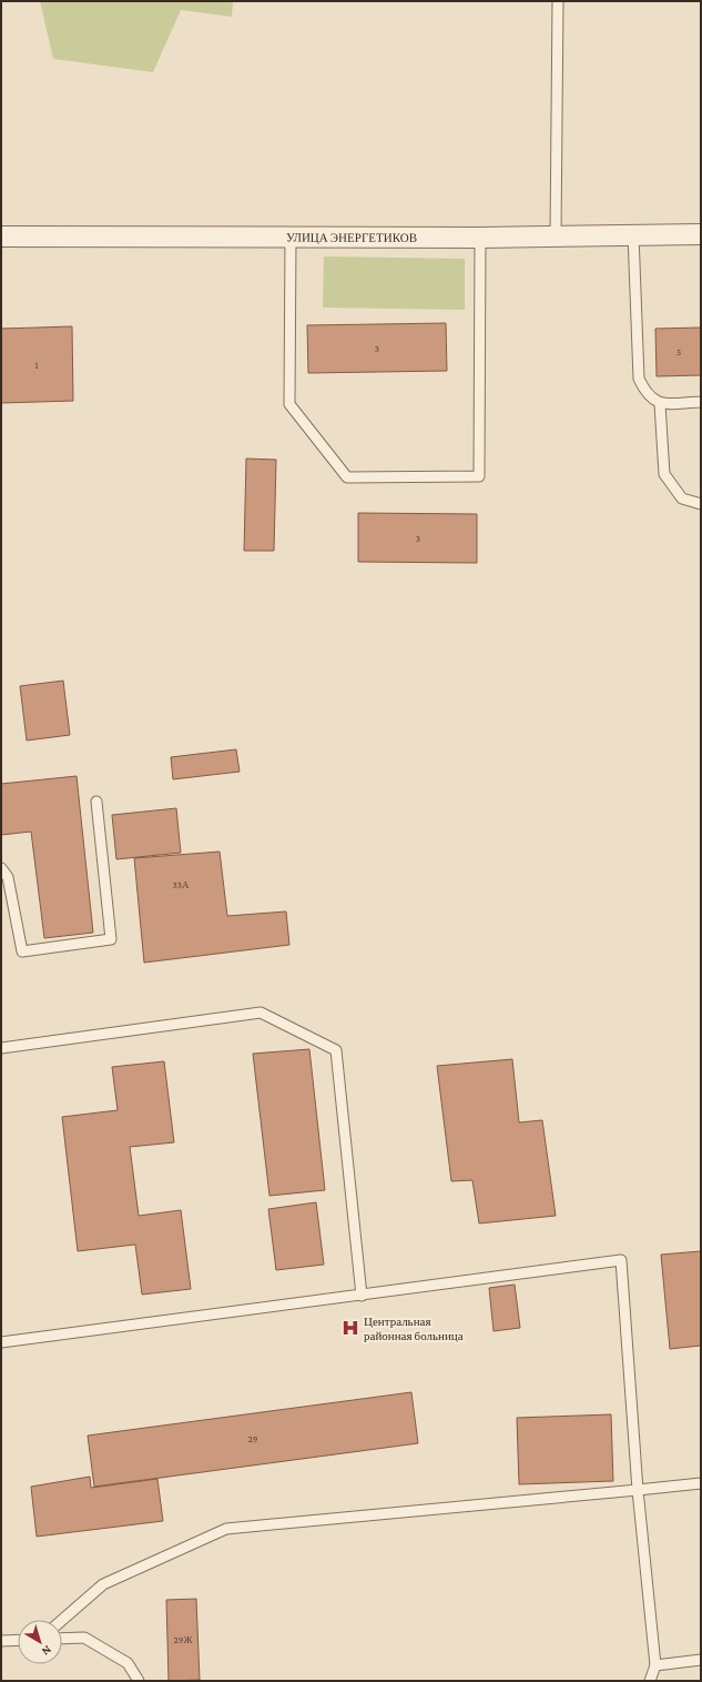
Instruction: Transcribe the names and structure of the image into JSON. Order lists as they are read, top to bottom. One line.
{"streets":{"street":["УЛИЦА ЭНЕРГЕТИКОВ"]},"places":{"hospital":["Центральная районная больница"]},"house_numbers":["3","5","1","3","33А","29","29Ж"],"north":"bottom right"}
